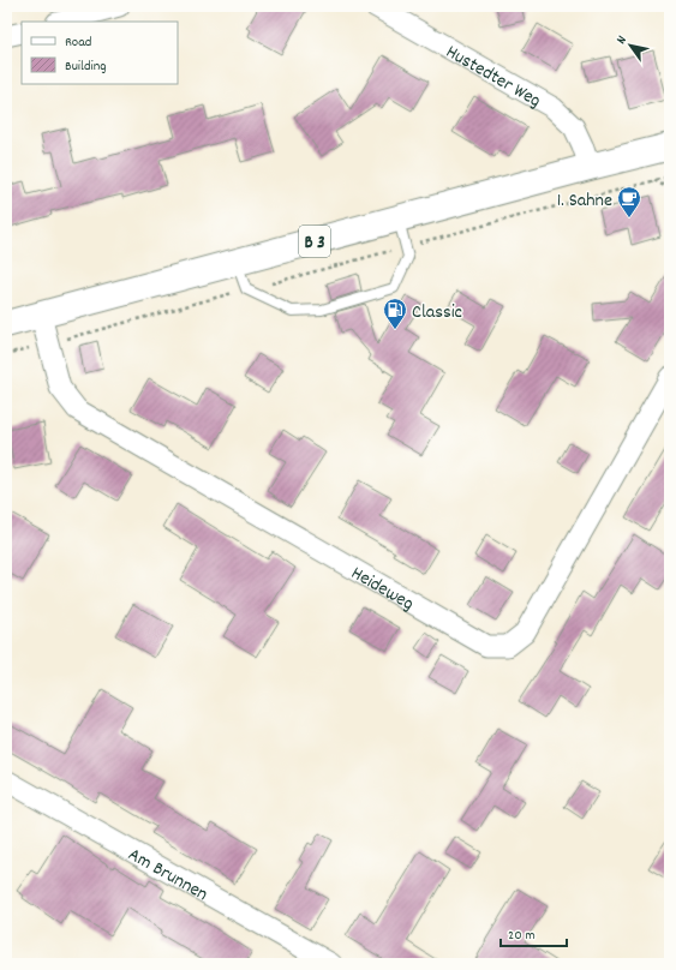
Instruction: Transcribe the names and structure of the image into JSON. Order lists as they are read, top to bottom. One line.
{"streets":{"main road":["B 3"],"street":["Hustedter Weg","Heideweg","Am Brunnen"]},"crossings":[["Hustedter Weg","B 3"],["B 3","Heideweg"]],"places":{"cafe":["1. Sahne"],"fuel station":["Classic"]},"legend":["Road","Building"],"scale_bar":"20 m","north":"top left"}
